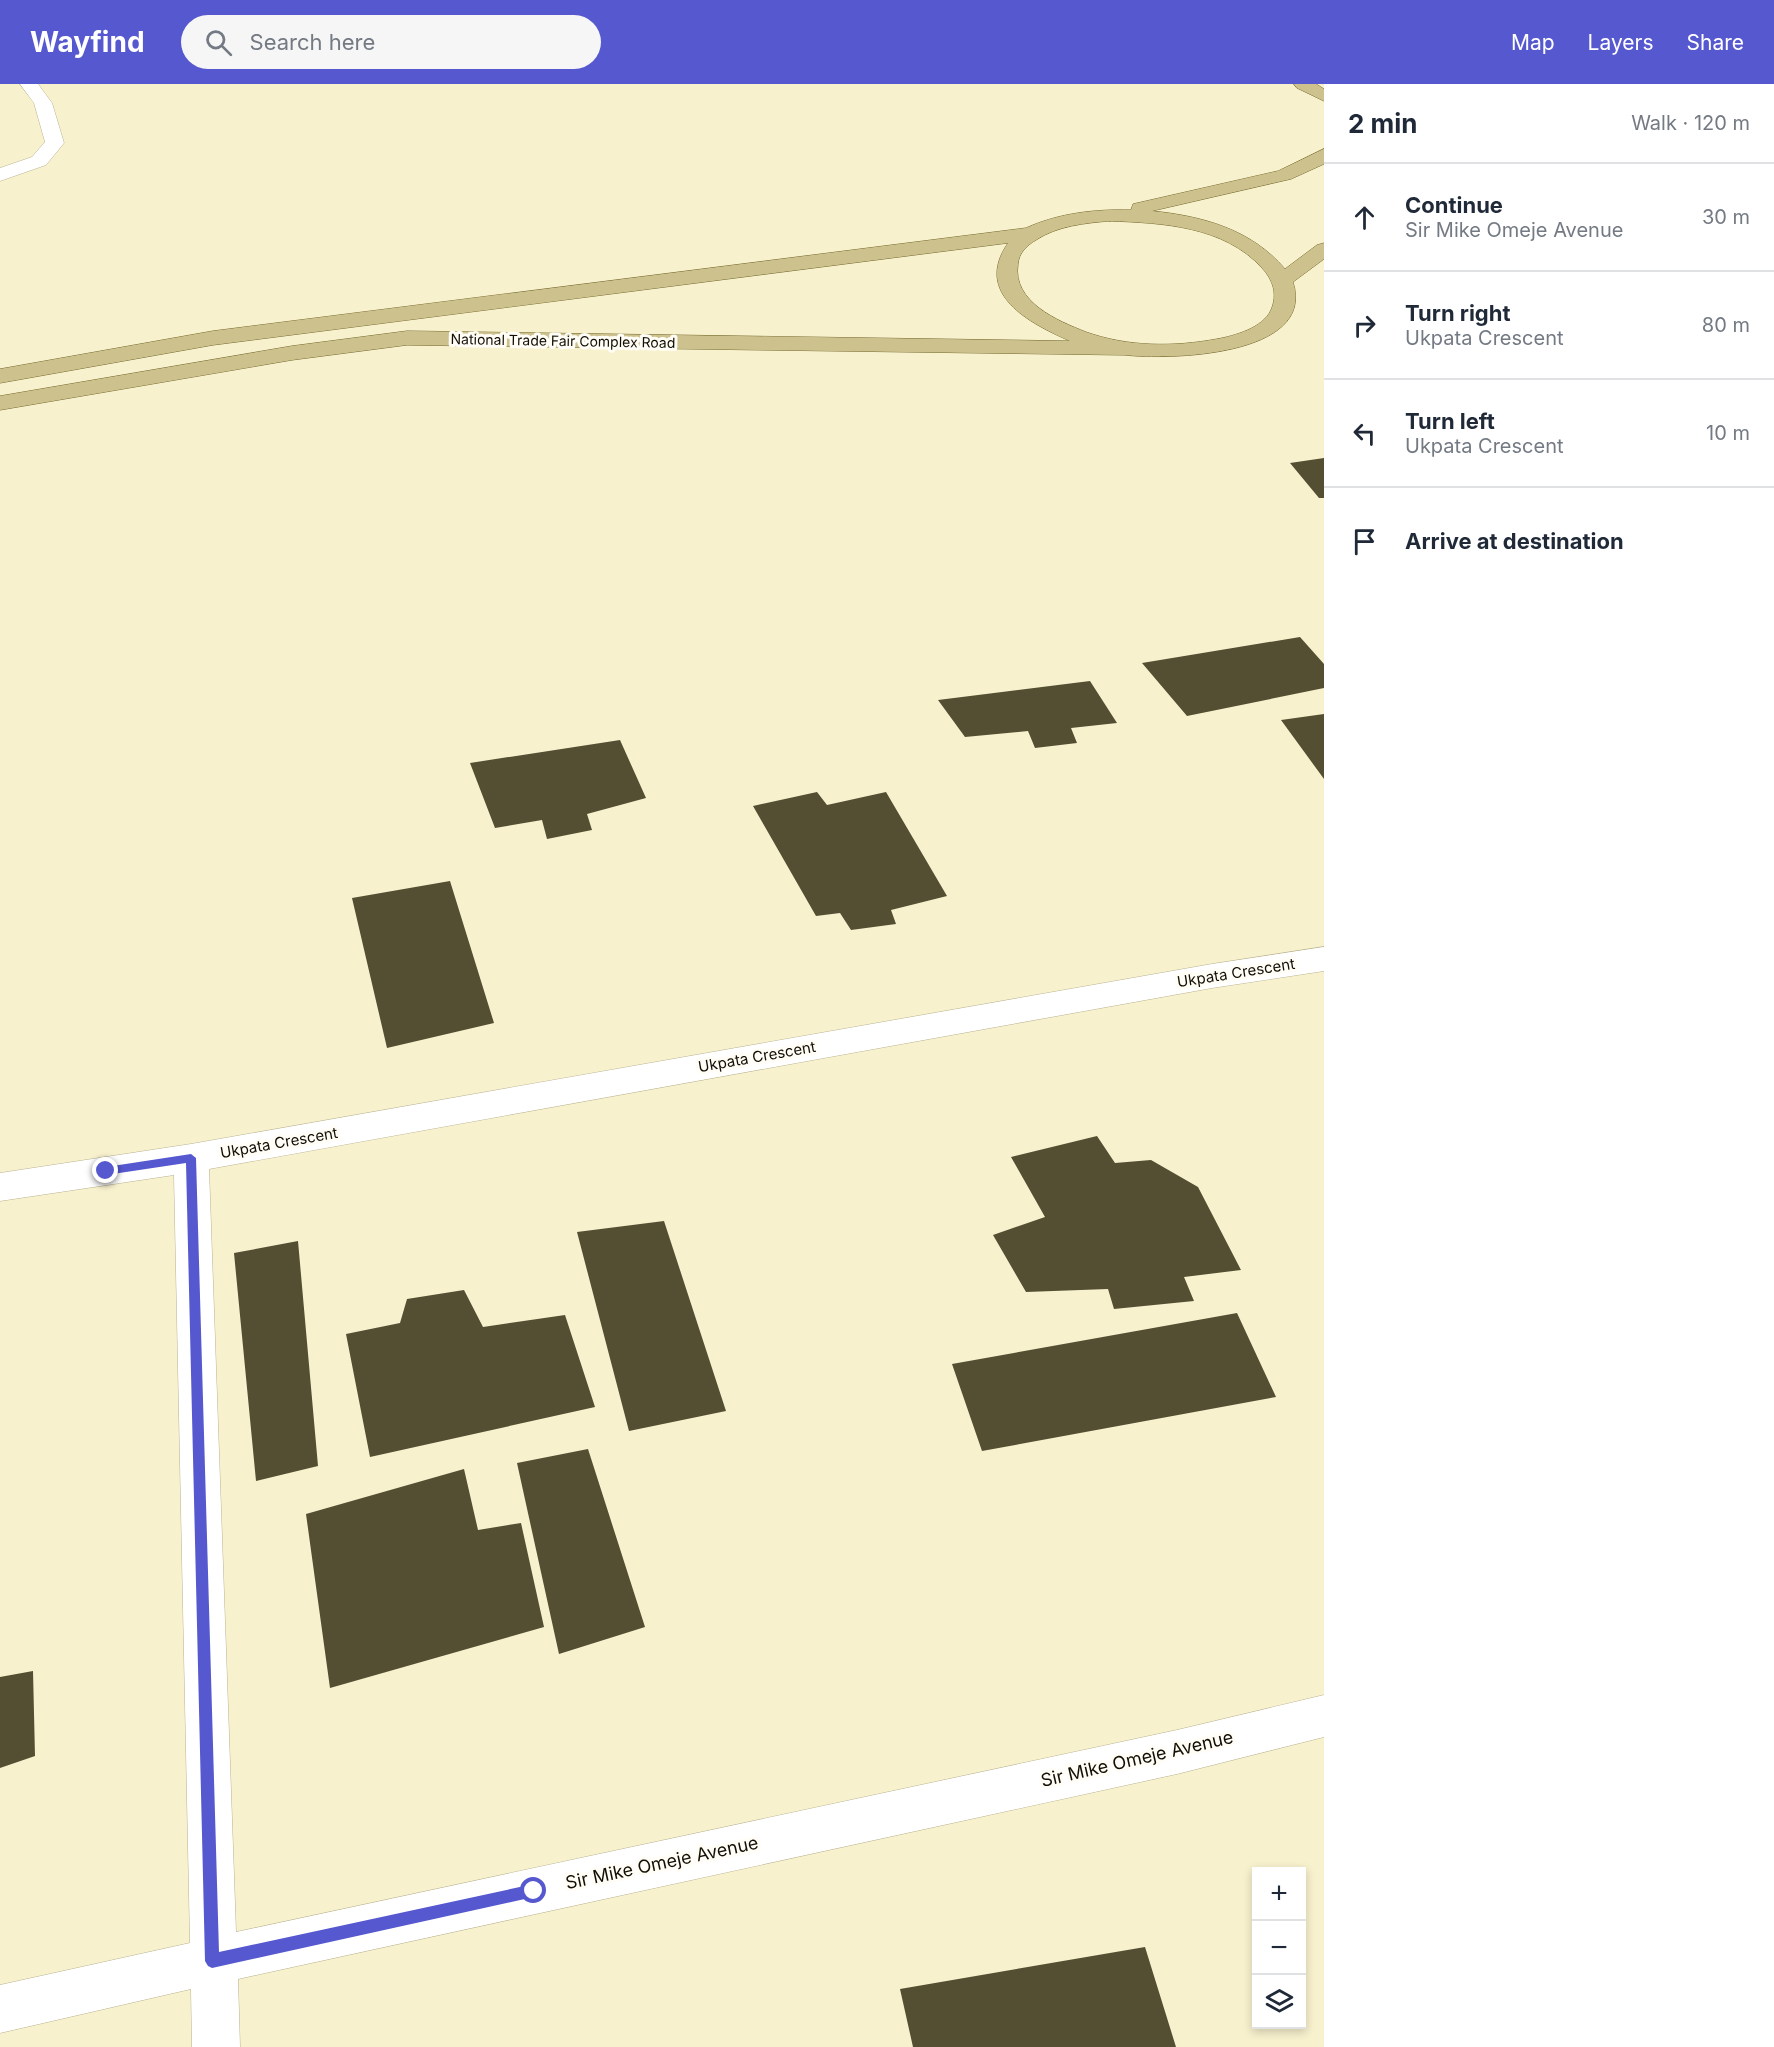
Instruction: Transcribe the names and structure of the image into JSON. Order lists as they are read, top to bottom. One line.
{"streets":{"main road":["National Trade Fair Complex Road"],"street":["Ukpata Crescent","Sir Mike Omeje Avenue"]},"page":{"header":"Wayfind","search":"Search here","nav":["Map","Layers","Share"],"heading":["2 min","Walk · 120 m"],"list":[["Continue","Sir Mike Omeje Avenue","30 m"],["Turn right","Ukpata Crescent","80 m"],["Turn left","Ukpata Crescent","10 m"],"Arrive at destination"],"map_buttons":["+","−"]}}
